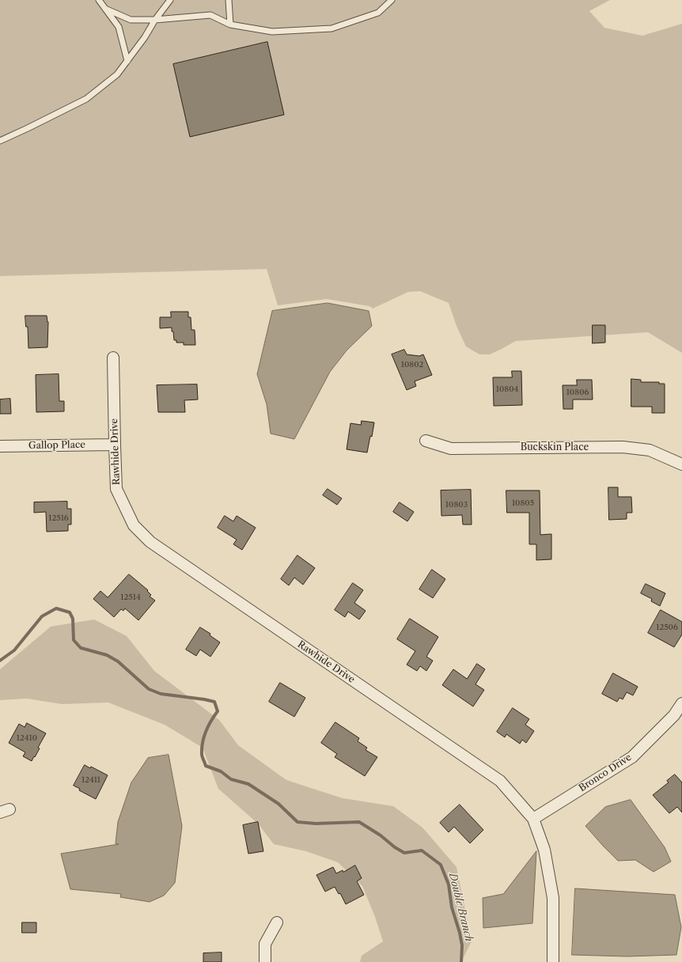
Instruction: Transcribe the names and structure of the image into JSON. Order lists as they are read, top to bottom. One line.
{"streets":{"street":["Gallop Place","Buckskin Place","Rawhide Drive","Bronco Drive"]},"crossings":[["Gallop Place","Rawhide Drive"],["Rawhide Drive","Bronco Drive"]],"water":["Double Branch"],"house_numbers":["10802","10804","10806","10805","10803","12516","12514","12506","12410","12411"]}
